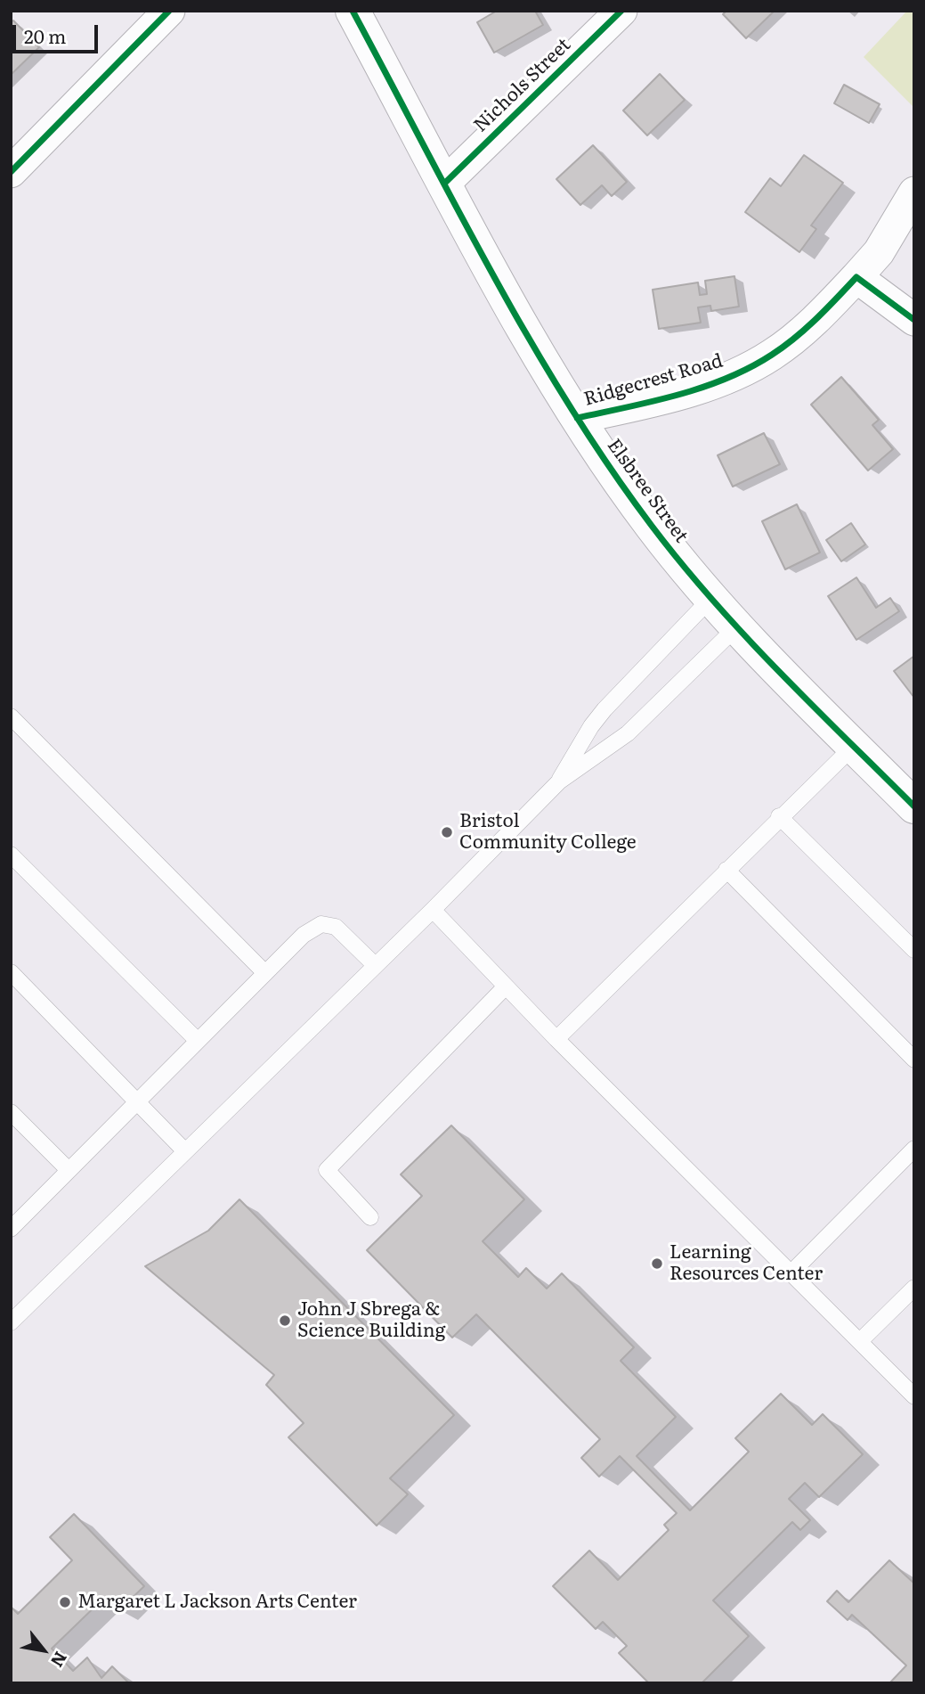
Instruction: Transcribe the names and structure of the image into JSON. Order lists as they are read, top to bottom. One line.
{"streets":{"street":["Nichols Street","Ridgecrest Road","Elsbree Street"]},"crossings":[["Nichols Street","Elsbree Street"],["Ridgecrest Road","Elsbree Street"]],"places":["Bristol Community College","Learning Resources Center","John J Sbrega & Science Building","Margaret L Jackson Arts Center"],"scale_bar":"20 m","north":"bottom right"}
